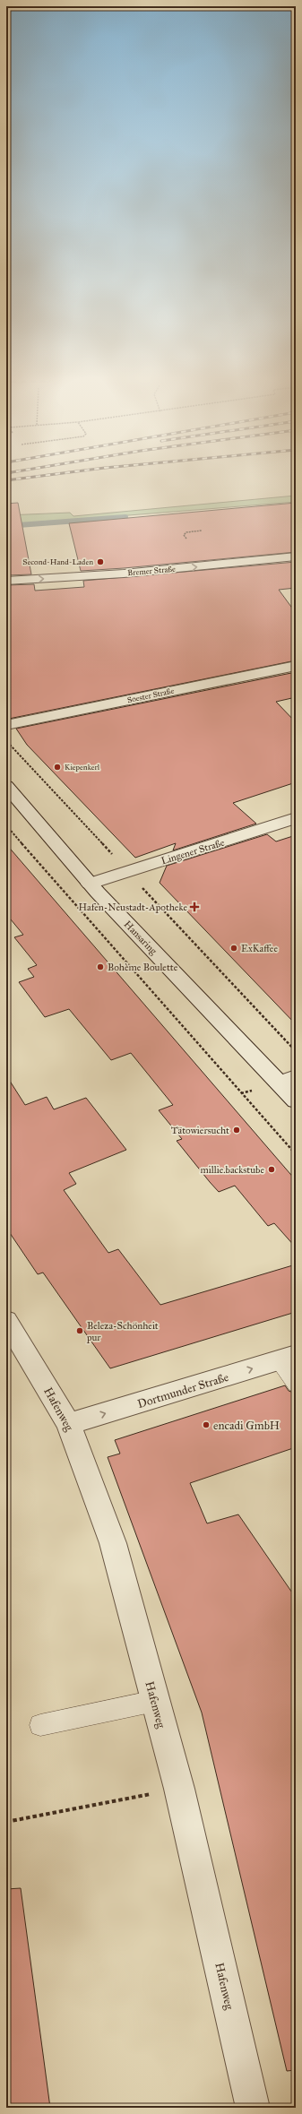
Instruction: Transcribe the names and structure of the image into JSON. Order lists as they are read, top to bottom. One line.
{"streets":{"street":["Bremer Straße","Soester Straße","Lingener Straße","Hansaring","Dortmunder Straße","Hafenweg"]},"crossings":[["Lingener Straße","Hansaring"],["Dortmunder Straße","Hafenweg"]],"one_way":["Bremer Straße","Dortmunder Straße"],"places":{"other":["Second-Hand-Laden","Kiepenkerl","ExKaffee","Bohème Boulette","Tätowiersucht","millie.backstube","Beleza-Schönheit pur","encadi GmbH"],"health":["Hafen-Neustadt-Apotheke"]}}
